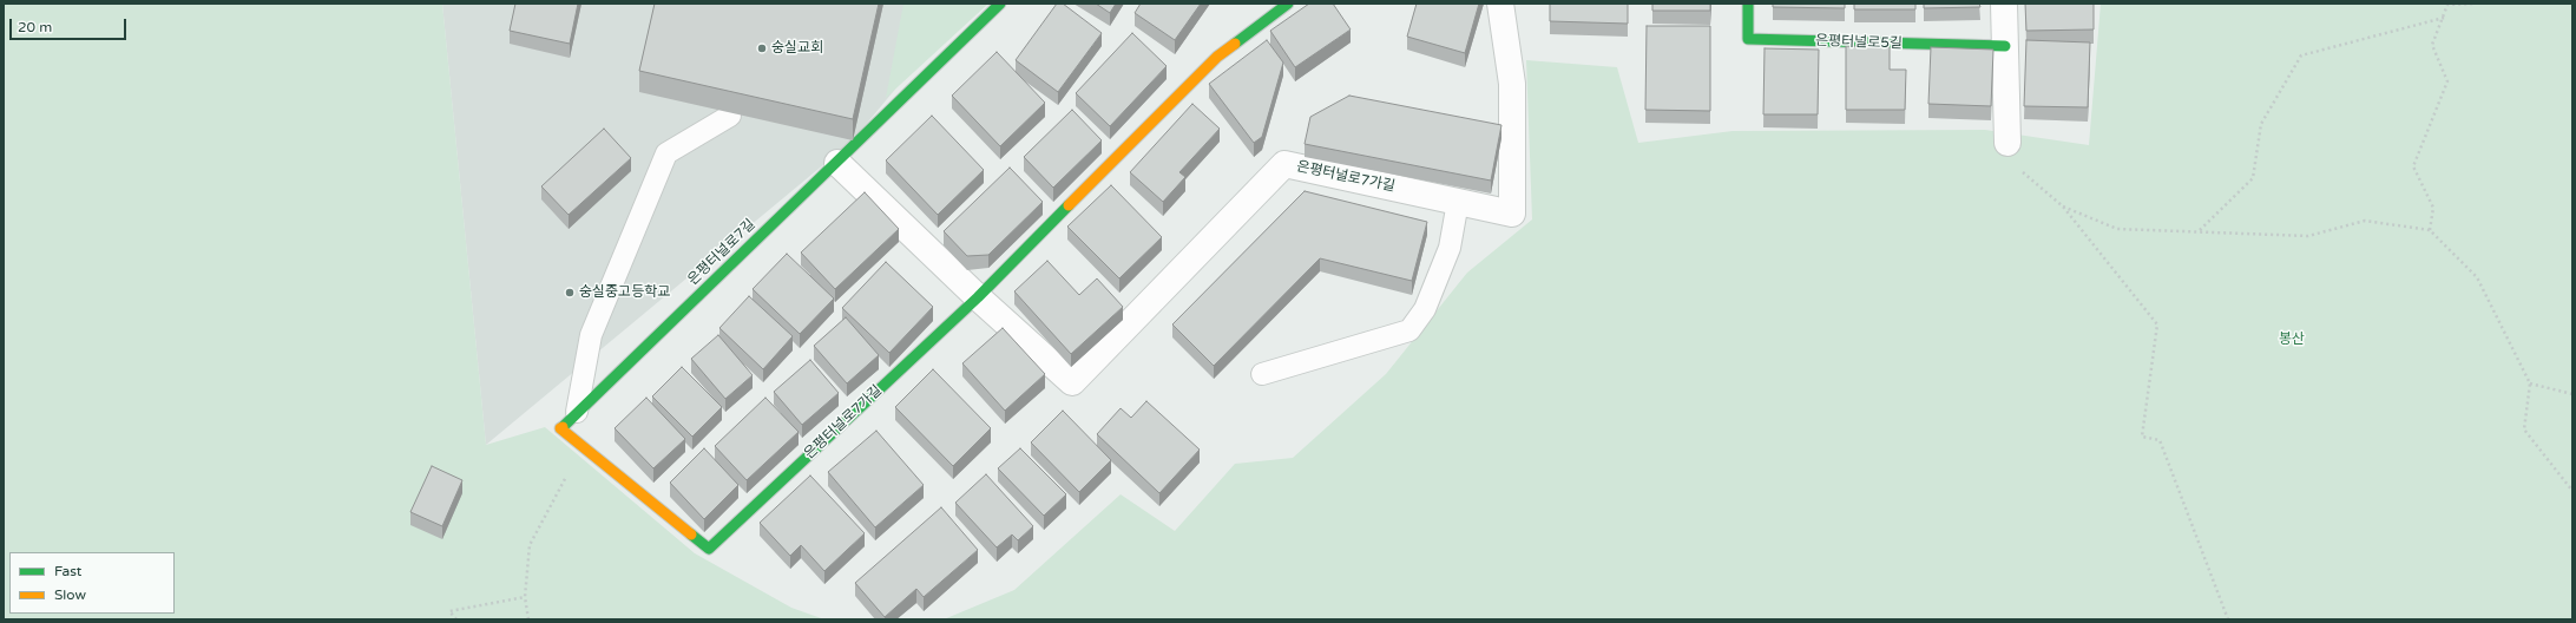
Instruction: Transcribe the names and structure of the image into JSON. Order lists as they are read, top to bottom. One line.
{"streets":{"street":["은평터널로5길","은평터널로7가길","은평터널로7길"]},"crossings":[["은평터널로7가길","은평터널로7길"]],"parks":["봉산"],"places":["숭실교회","숭실중고등학교"],"legend":["Fast","Slow"],"scale_bar":"20 m"}
